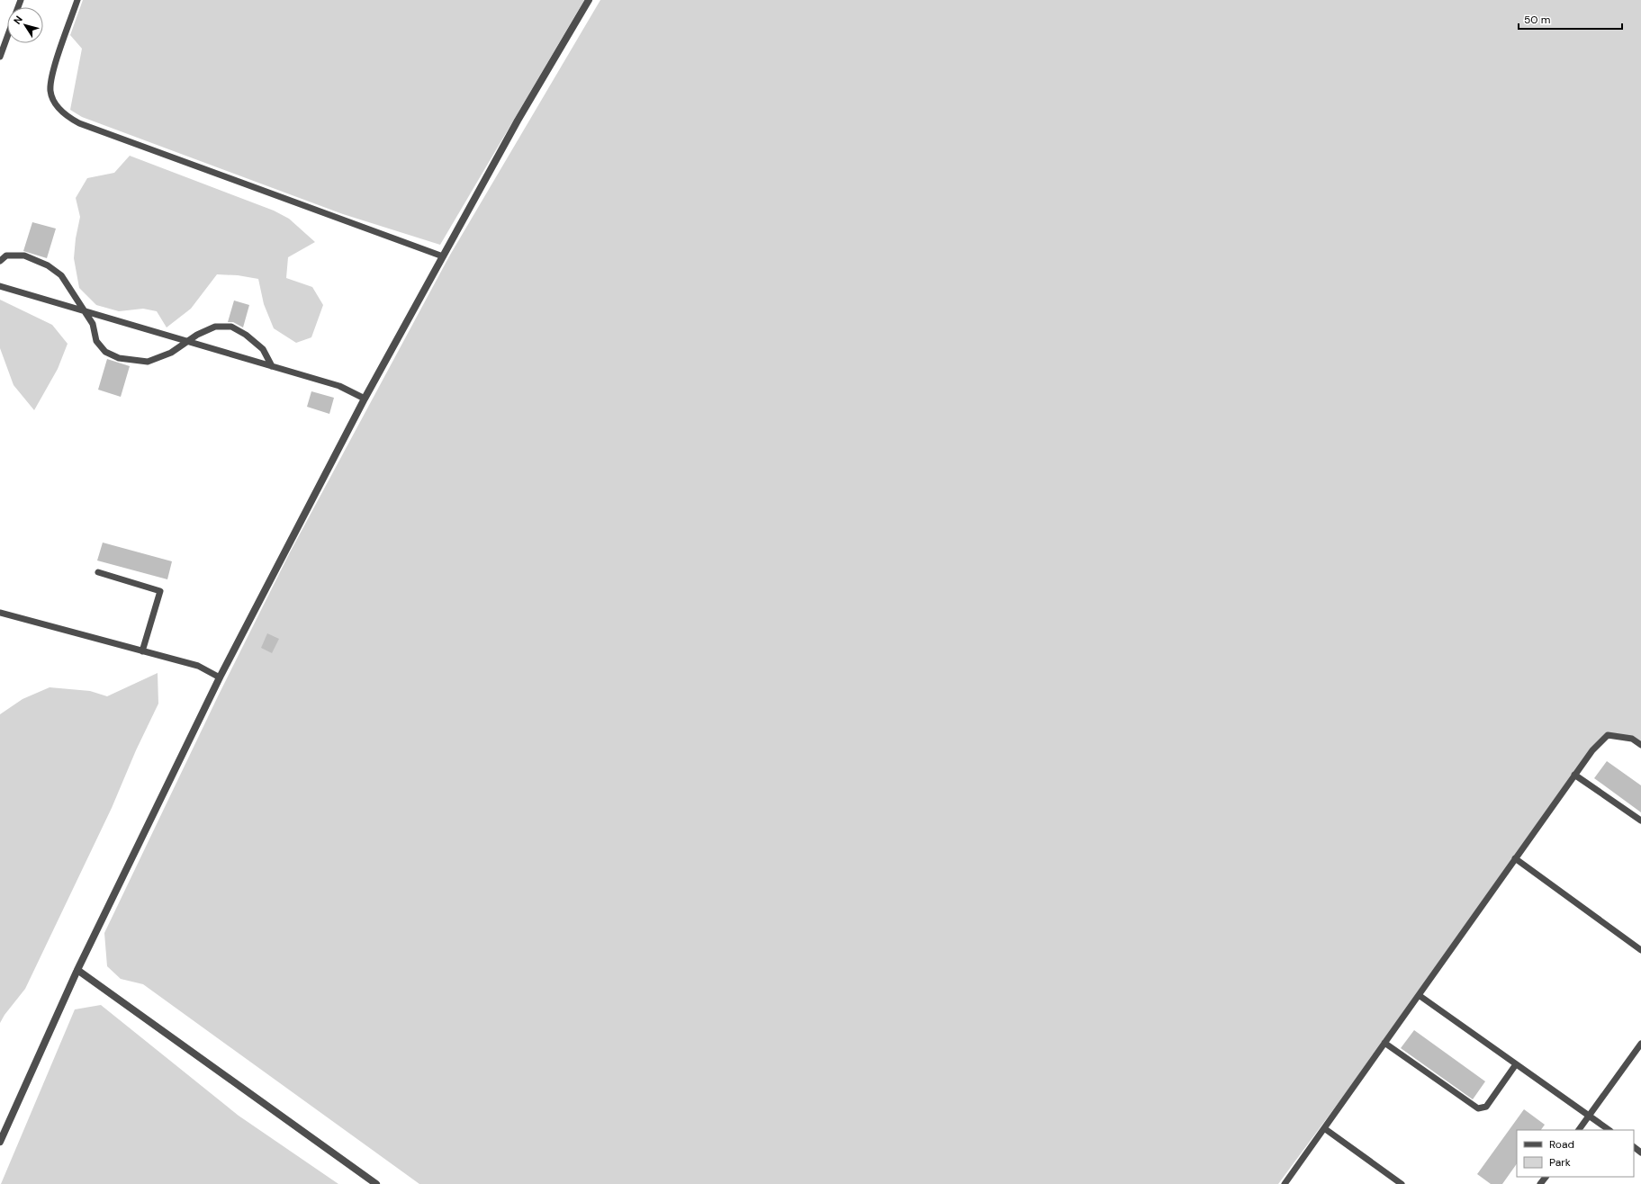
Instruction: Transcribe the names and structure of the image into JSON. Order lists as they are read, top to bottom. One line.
{"legend":["Road","Park"],"scale_bar":"50 m","north":"top left"}
